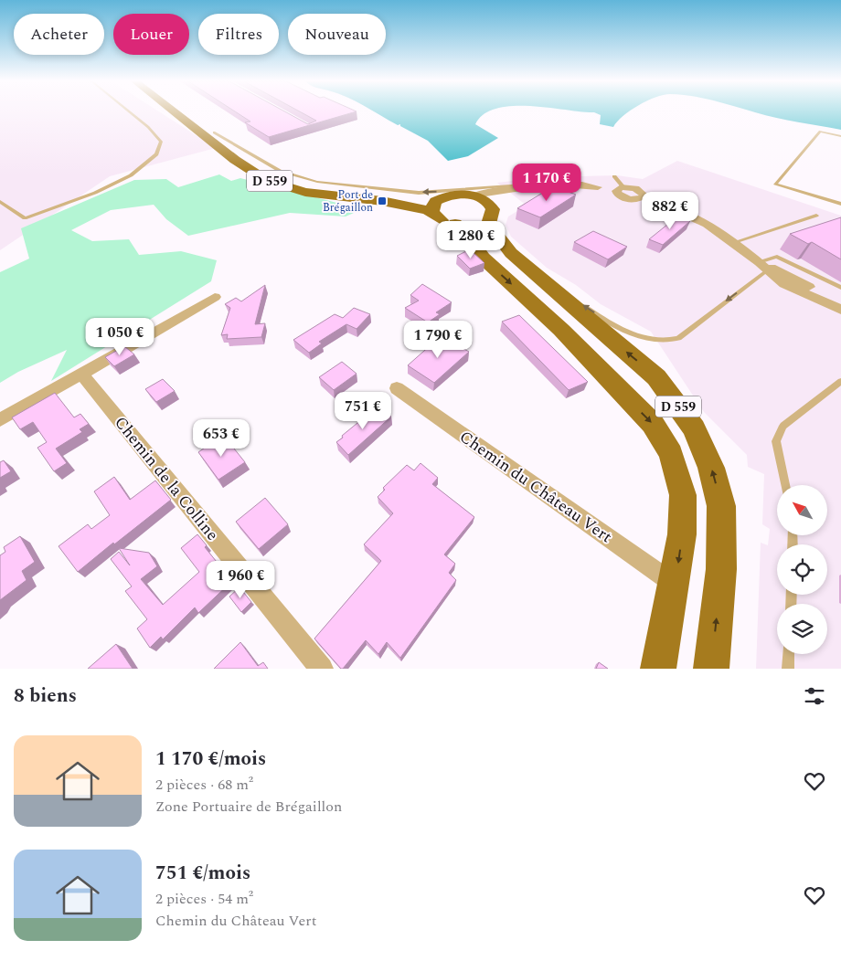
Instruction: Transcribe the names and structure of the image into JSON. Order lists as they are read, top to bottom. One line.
{"streets":{"main road":["D 559"],"street":["Chemin de la Colline","Chemin du Château Vert"]},"crossings":[["D 559","Chemin du Château Vert"]],"places":{"transit":["Port de Brégaillon"]},"north":"top left","page":{"chip":["Acheter","Louer","Filtres","Nouveau"],"price":["1 170 €","882 €","1 280 €","1 050 €","1 790 €","751 €","653 €","1 960 €"],"heading":"8 biens","list":[{"name":"1 170 €/mois","note":"2 pièces · 68 m² · Zone Portuaire de Brégaillon"},{"name":"751 €/mois","note":"2 pièces · 54 m² · Chemin du Château Vert"}]}}
